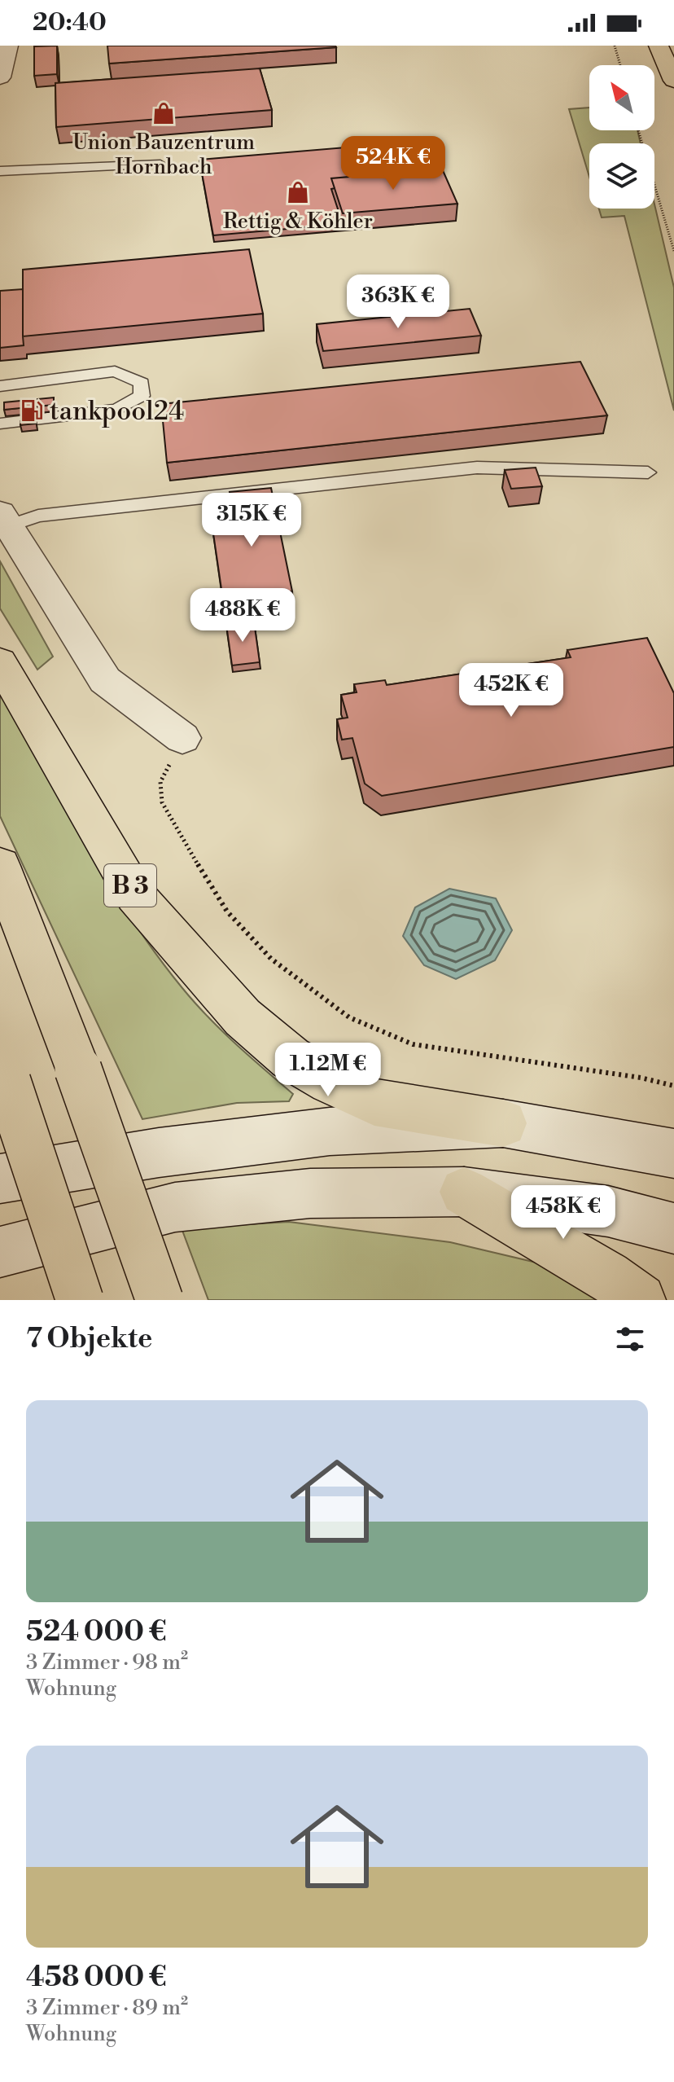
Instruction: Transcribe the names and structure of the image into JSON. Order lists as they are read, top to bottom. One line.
{"streets":{"highway":["B 3"]},"places":{"shop":["Union Bauzentrum Hornbach","Rettig & Köhler"],"fuel station":["tankpool24"]},"north":"top left","page":{"status":"20:40","price":["524K €","363K €","315K €","488K €","452K €","1.12M €","458K €"],"heading":"7 Objekte","list":[{"name":"524 000 €","note":"3 Zimmer · 98 m² · Wohnung"},{"name":"458 000 €","note":"3 Zimmer · 89 m² · Wohnung"}]}}
